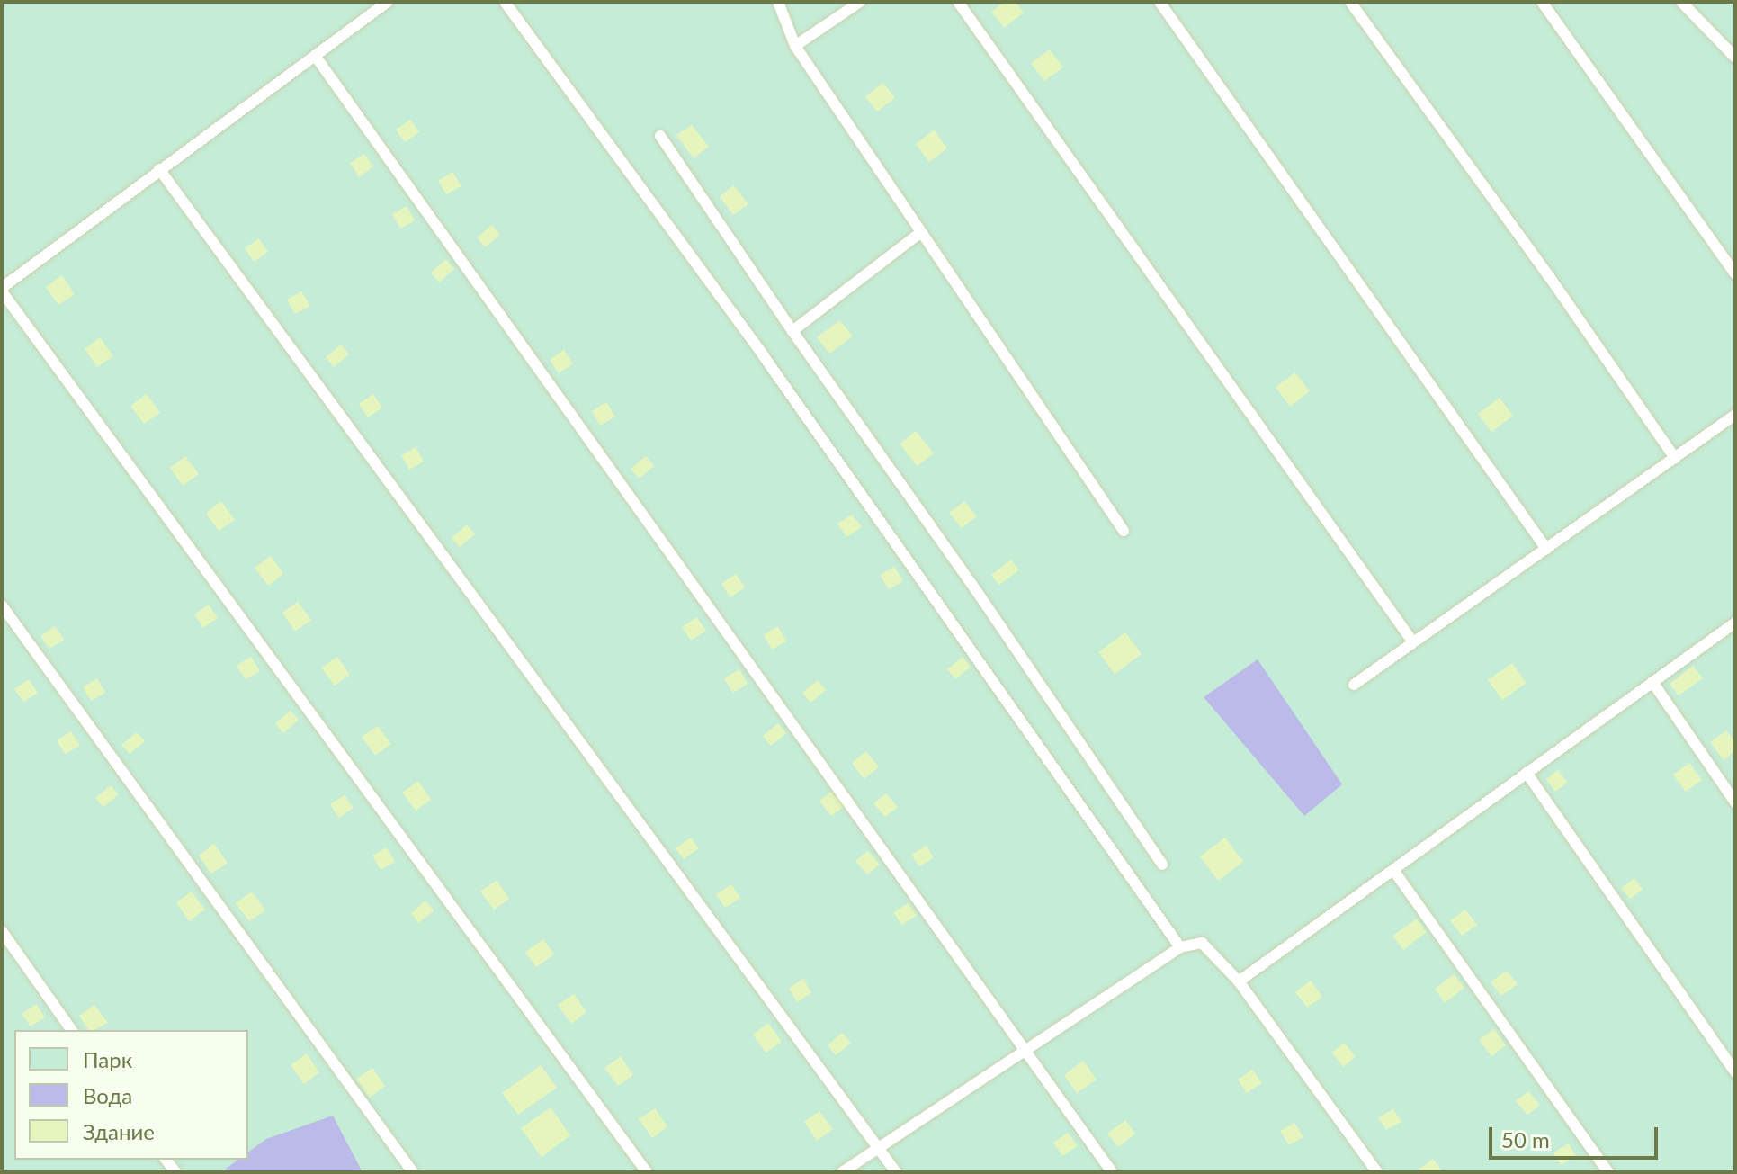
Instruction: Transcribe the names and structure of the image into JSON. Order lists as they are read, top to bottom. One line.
{"legend":["Парк","Вода","Здание"],"scale_bar":"50 m"}
